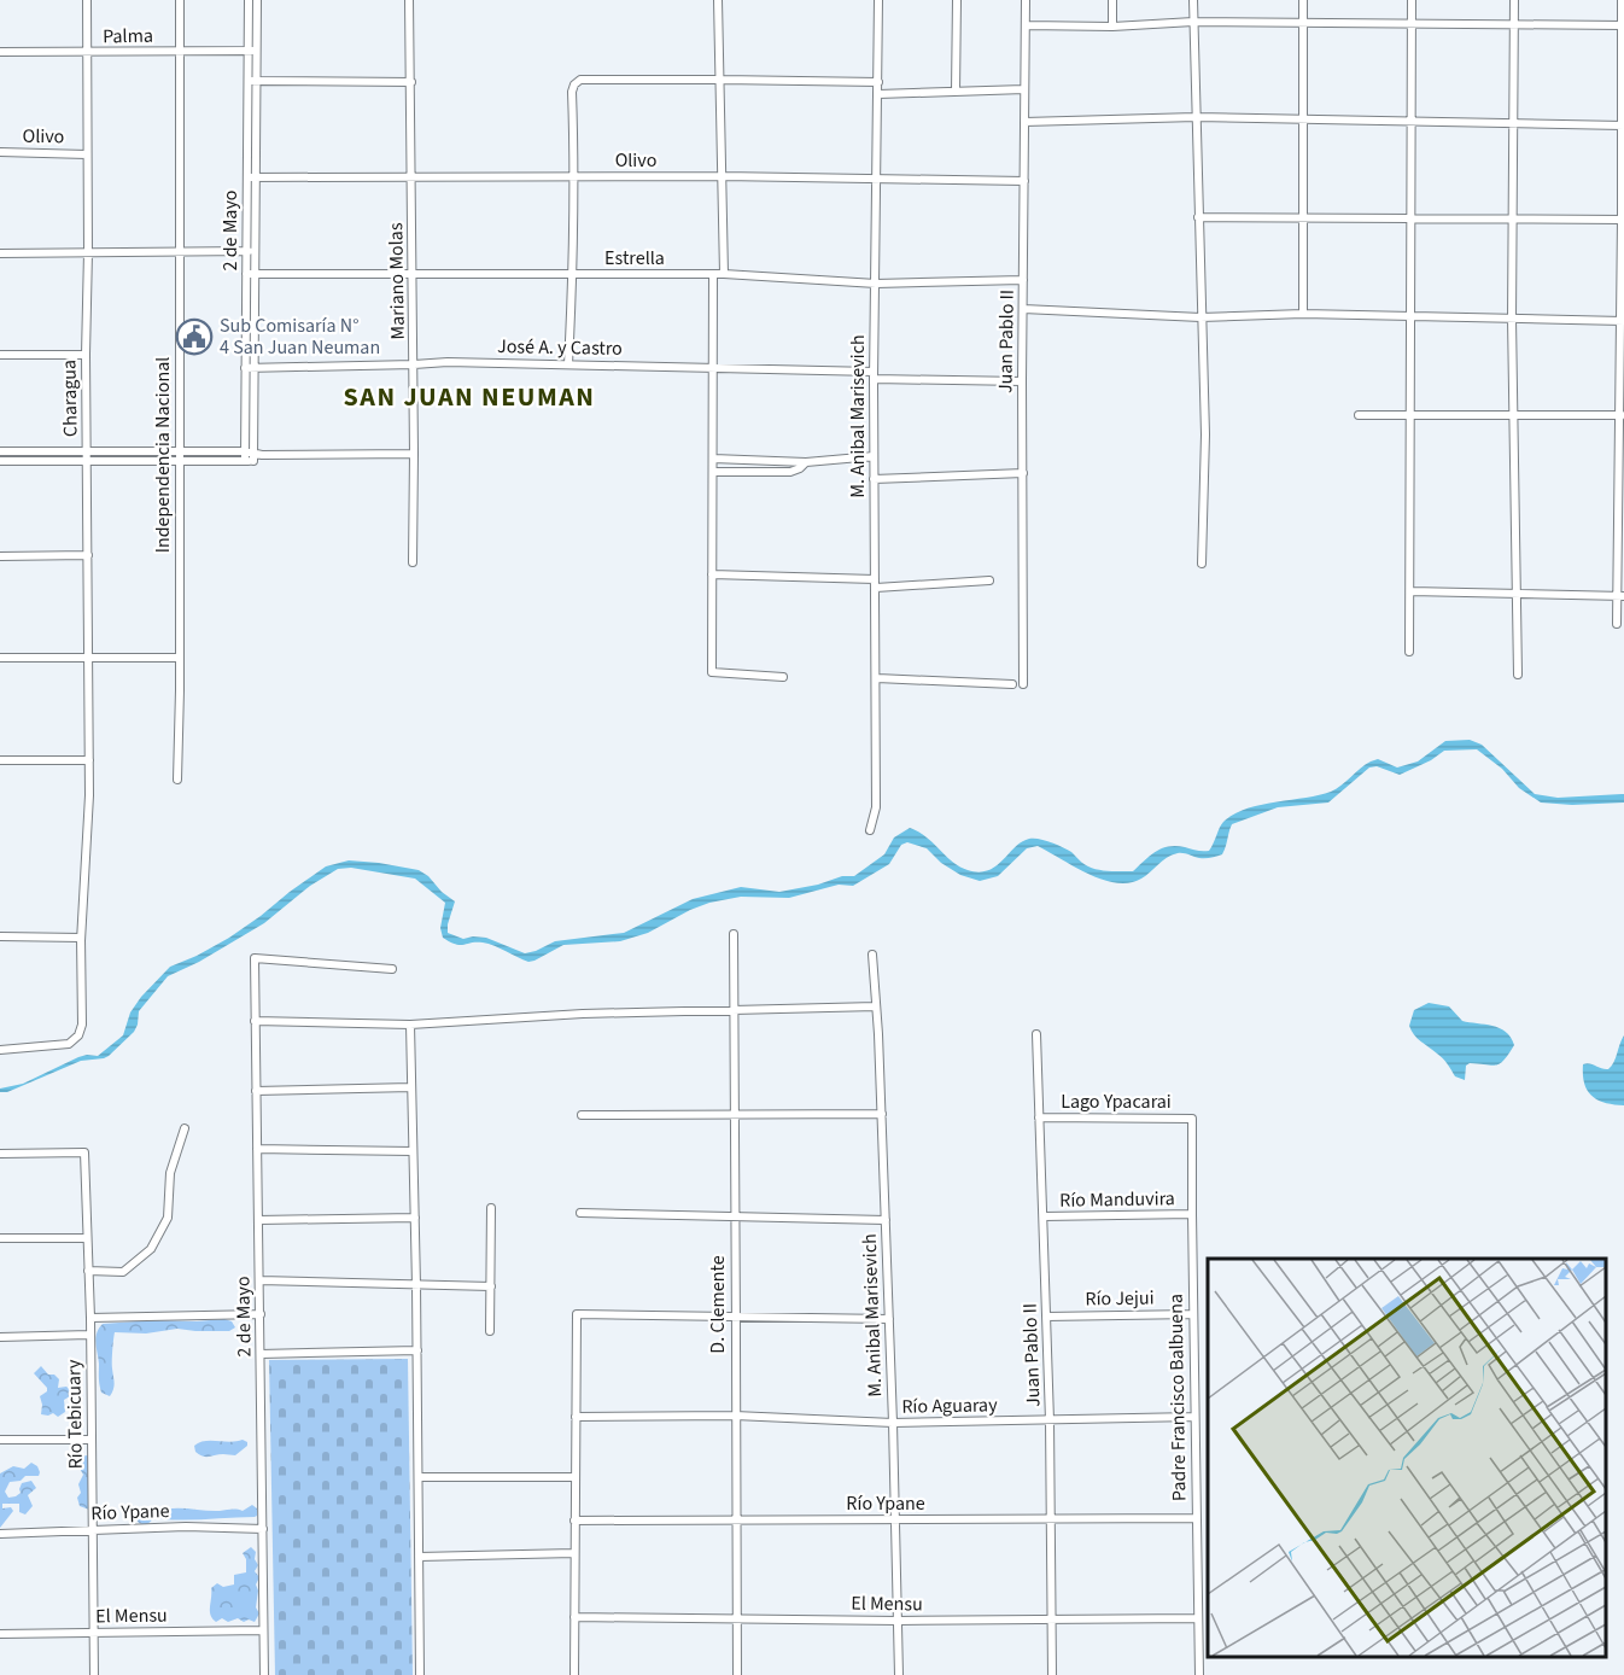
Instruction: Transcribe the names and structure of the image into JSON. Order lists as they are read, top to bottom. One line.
{"streets":{"street":["Palma","Olivo","2 de Mayo","Estrella","Mariano Molas","Juan Pablo II","José A. y Castro","Charagua","M. Anibal Marisevich","Independencia Nacional","Lago Ypacarai","Río Manduvira","Río Jejui","D. Clemente","Padre Francisco Balbuena","Río Aguaray","Río Tebicuary","Río Ypane","El Mensu"]},"crossings":[["Palma","2 de Mayo"],["Palma","Charagua"],["Palma","Independencia Nacional"],["Olivo","2 de Mayo"],["Olivo","Mariano Molas"],["Olivo","Juan Pablo II"],["Olivo","Charagua"],["Olivo","M. Anibal Marisevich"],["2 de Mayo","Estrella"],["2 de Mayo","José A. y Castro"],["2 de Mayo","Río Ypane"],["2 de Mayo","El Mensu"],["Estrella","Mariano Molas"],["Estrella","Juan Pablo II"],["Estrella","M. Anibal Marisevich"],["Mariano Molas","José A. y Castro"],["Juan Pablo II","José A. y Castro"],["Juan Pablo II","Lago Ypacarai"],["Juan Pablo II","Río Manduvira"],["Juan Pablo II","Río Jejui"],["Juan Pablo II","Río Aguaray"],["Juan Pablo II","Río Ypane"],["Juan Pablo II","El Mensu"],["José A. y Castro","M. Anibal Marisevich"],["M. Anibal Marisevich","Río Aguaray"],["M. Anibal Marisevich","Río Ypane"],["M. Anibal Marisevich","El Mensu"],["Lago Ypacarai","Padre Francisco Balbuena"],["Río Manduvira","Padre Francisco Balbuena"],["Río Jejui","Padre Francisco Balbuena"],["D. Clemente","Río Aguaray"],["D. Clemente","Río Ypane"],["D. Clemente","El Mensu"],["Padre Francisco Balbuena","Río Aguaray"],["Padre Francisco Balbuena","Río Ypane"],["Padre Francisco Balbuena","El Mensu"],["Río Tebicuary","Río Ypane"],["Río Tebicuary","El Mensu"]],"districts":["SAN JUAN NEUMAN"],"places":{"public building":["Sub Comisaría N° 4 San Juan Neuman"]}}
